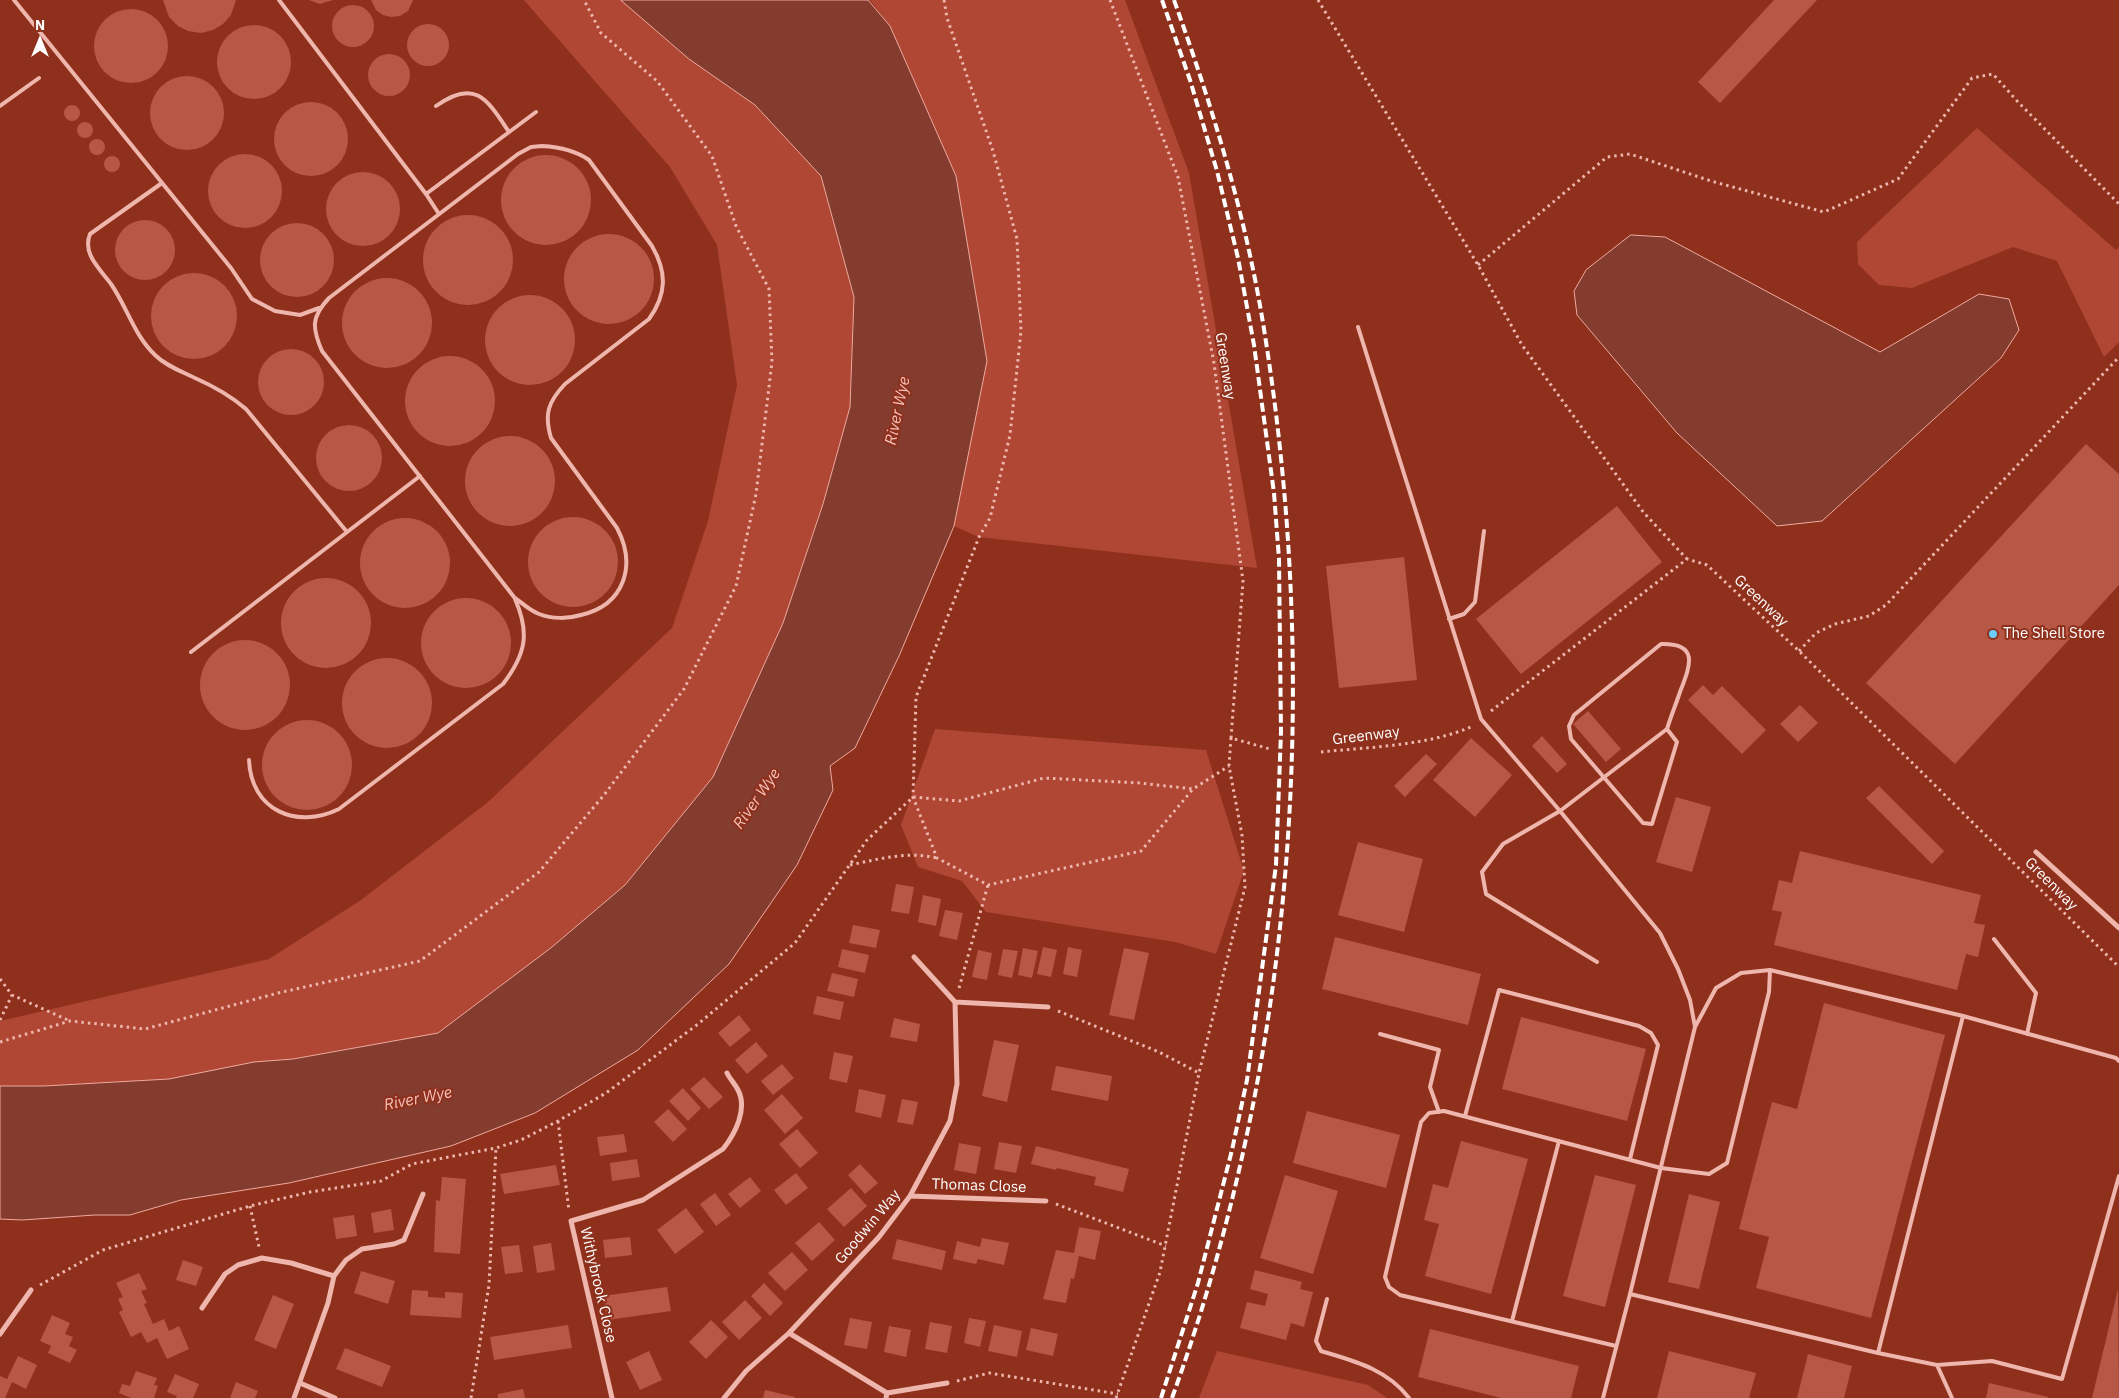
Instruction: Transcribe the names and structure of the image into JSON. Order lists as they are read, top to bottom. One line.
{"streets":{"street":["Thomas Close","Goodwin Way","Withybrook Close"],"path":["Greenway"]},"crossings":[["Thomas Close","Goodwin Way"]],"water":["River Wye"],"places":["The Shell Store"],"north":"top"}
